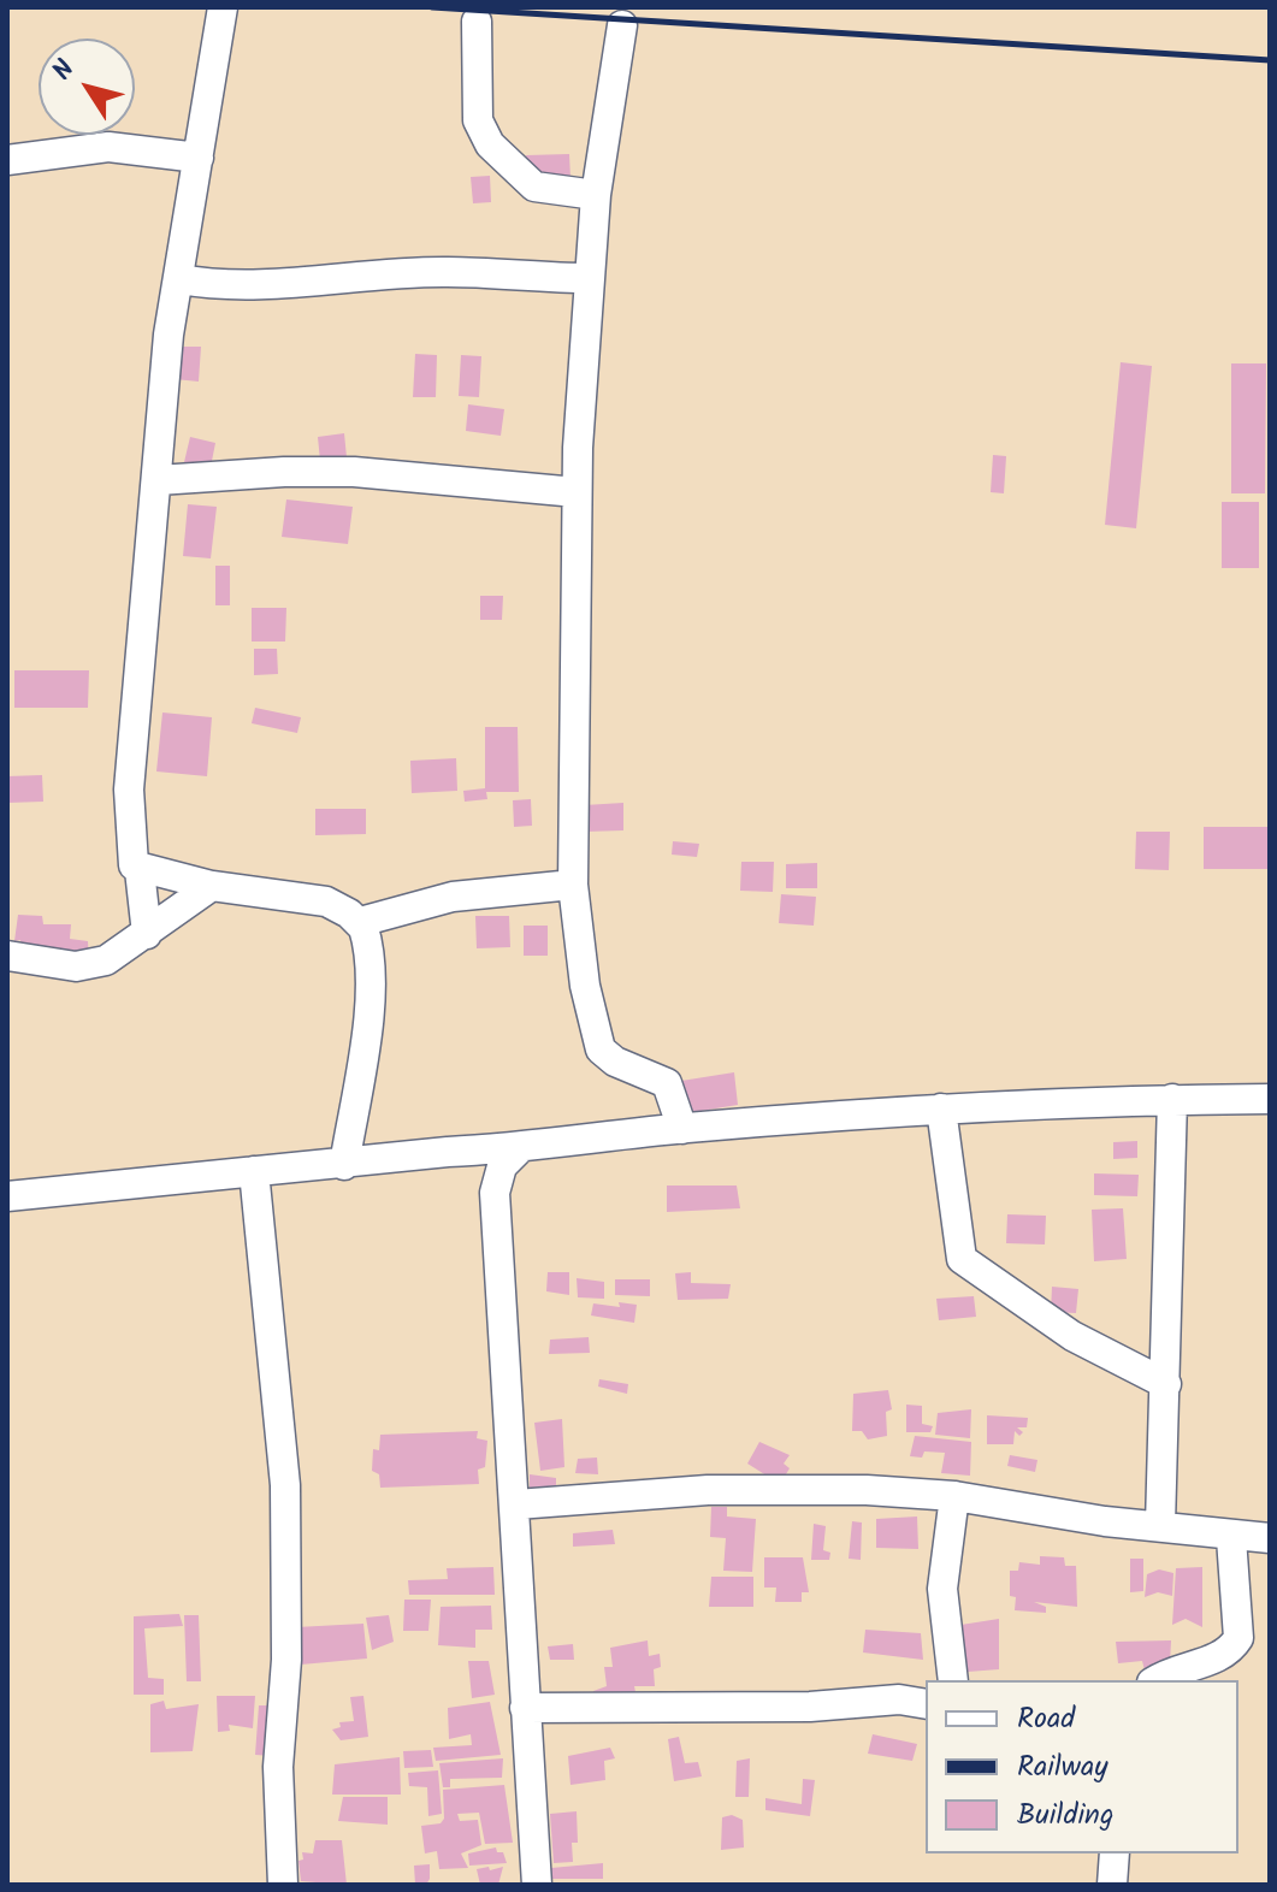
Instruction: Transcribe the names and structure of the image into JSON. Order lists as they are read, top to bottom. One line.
{"legend":["Road","Railway","Building"],"north":"top left"}
